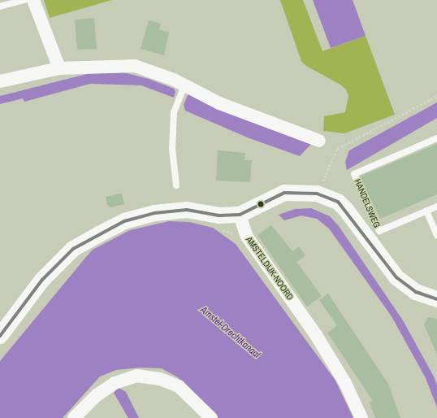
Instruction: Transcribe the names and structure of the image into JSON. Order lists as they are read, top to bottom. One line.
{"streets":{"street":["HANDELSWEG","AMSTELDIJK-NOORD"]},"crossings":[["HANDELSWEG","AMSTELDIJK-NOORD"]],"water":["Amstel-Drechtkanaal"]}
